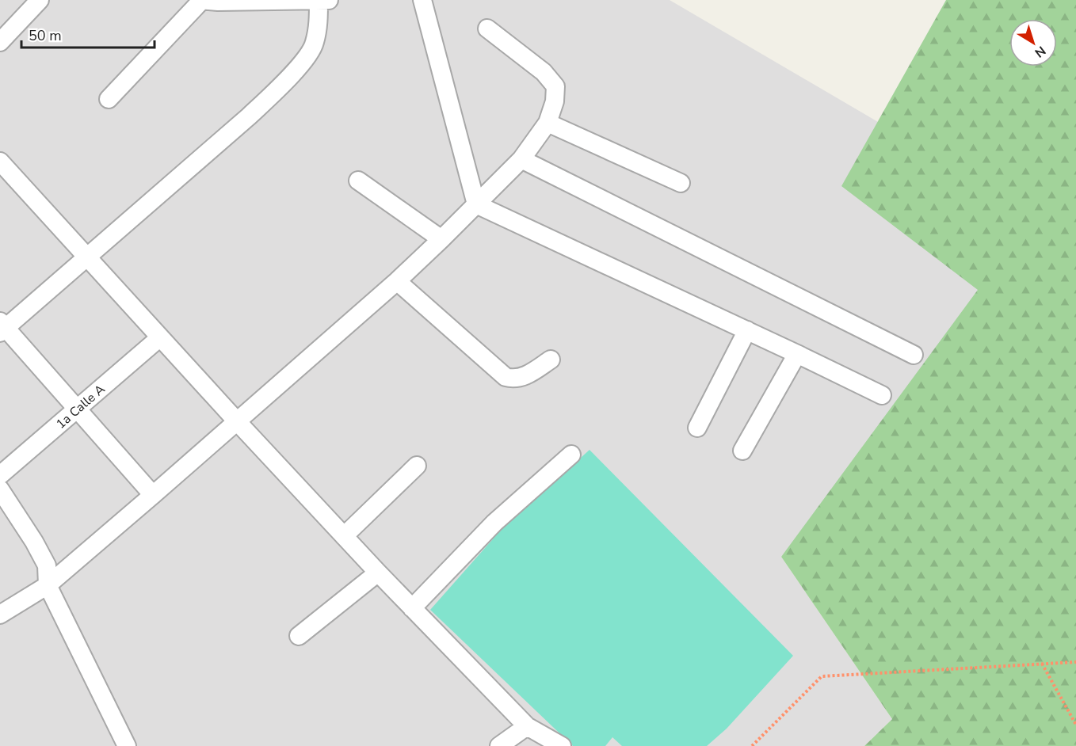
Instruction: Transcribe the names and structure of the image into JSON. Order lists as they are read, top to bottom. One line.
{"streets":{"street":["1a Calle A"]},"scale_bar":"50 m","north":"bottom right"}
